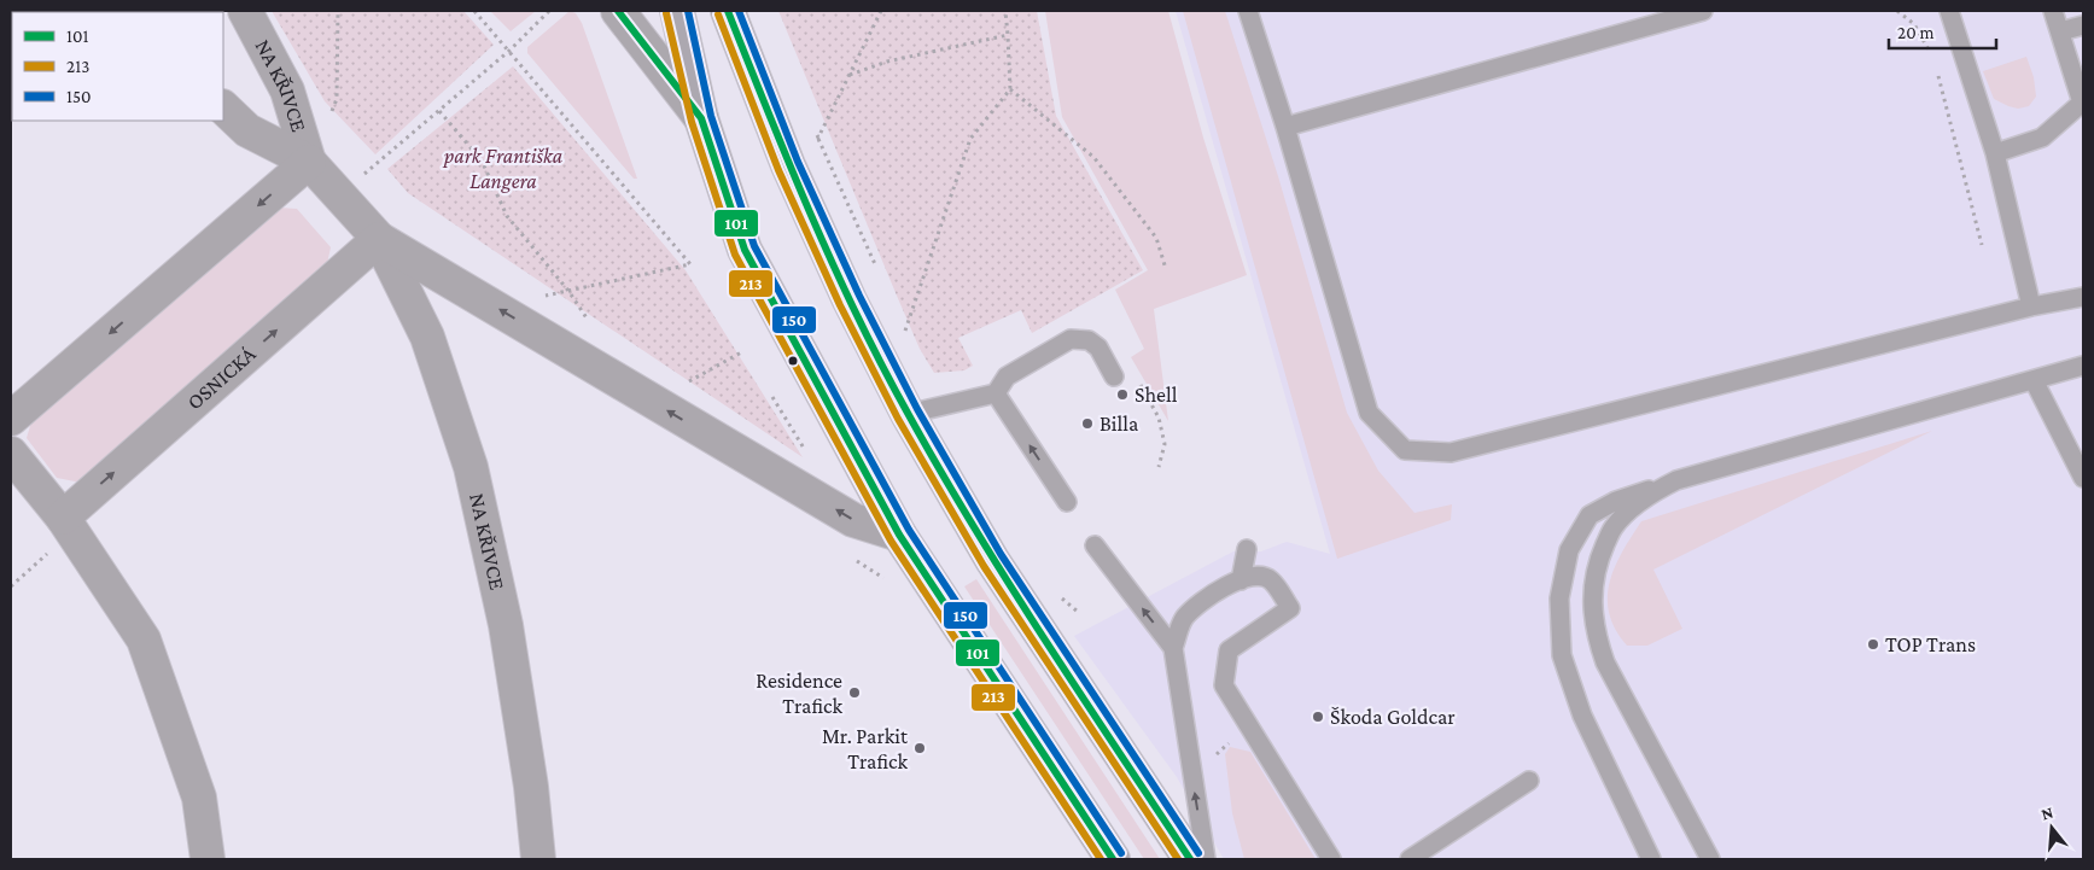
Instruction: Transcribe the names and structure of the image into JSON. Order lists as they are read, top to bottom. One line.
{"streets":{"street":["NA KŘIVCE","OSNICKÁ"]},"crossings":[["NA KŘIVCE","OSNICKÁ"]],"one_way":["NA KŘIVCE"],"parks":["park Františka Langera"],"places":["Shell","Billa","TOP Trans","Residence Trafick","Škoda Goldcar","Mr. Parkit Trafick"],"lines":["transit line 101","transit line 150","transit line 213"],"legend":["101","213","150"],"scale_bar":"20 m","north":"top"}
